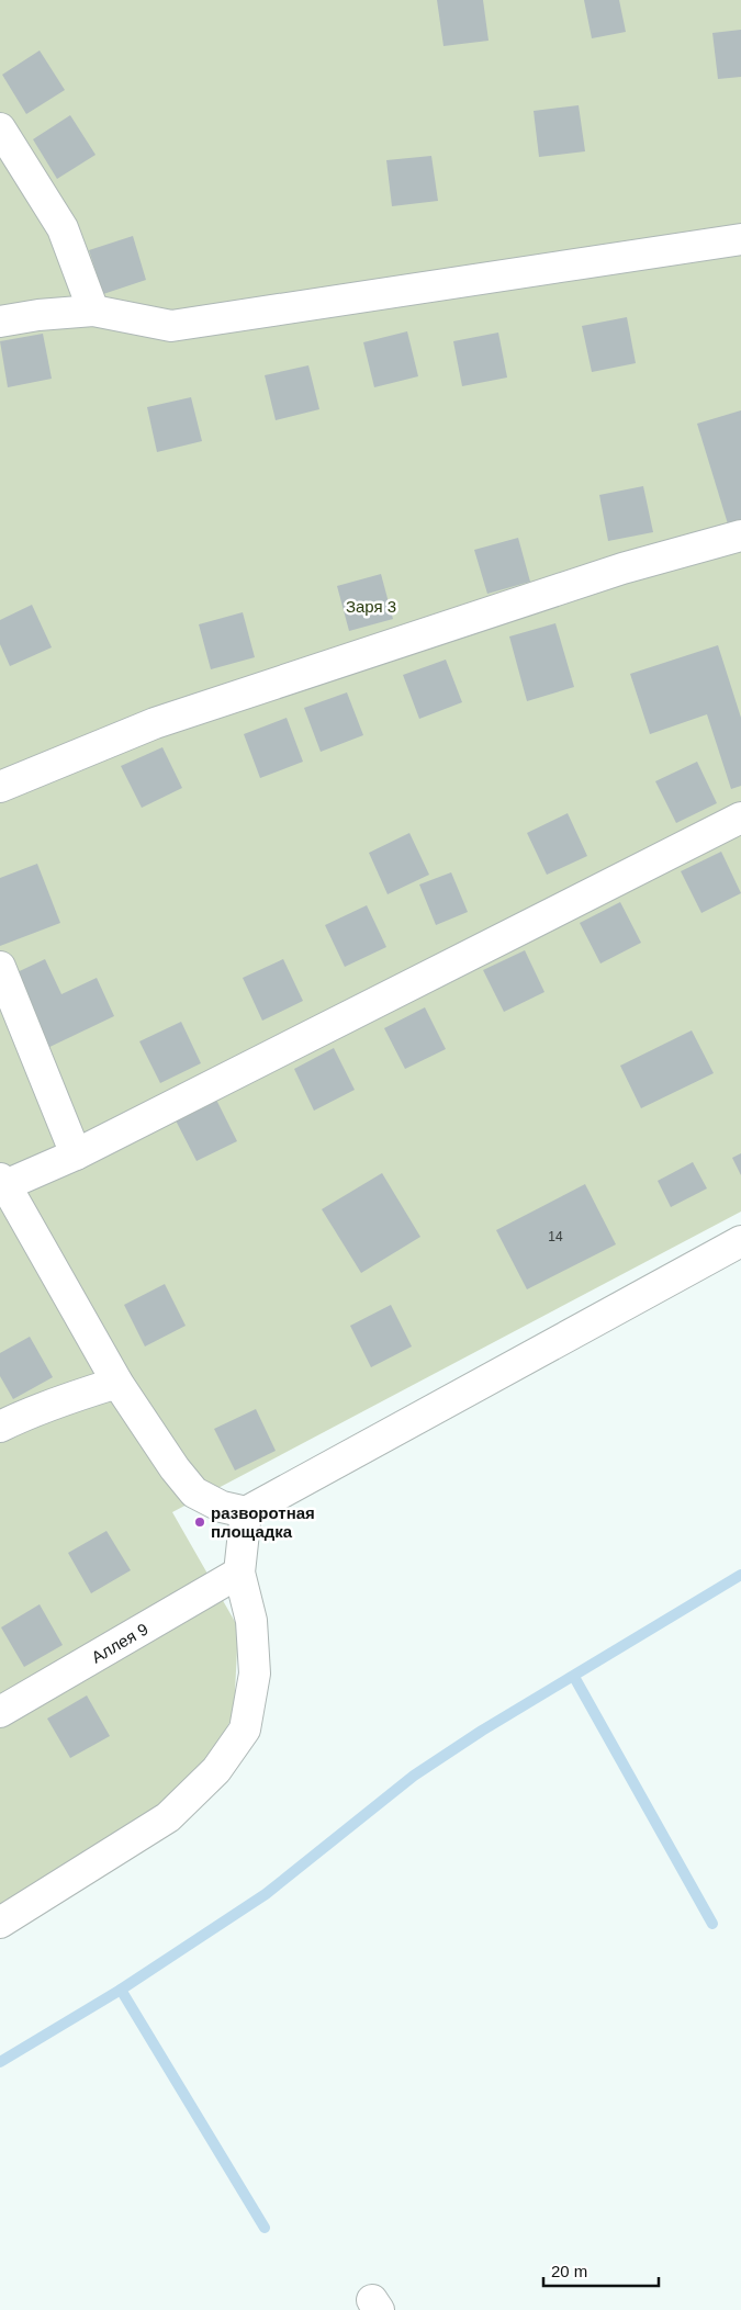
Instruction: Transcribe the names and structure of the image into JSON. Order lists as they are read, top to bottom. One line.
{"streets":{"street":["Аллея 9"]},"parks":["Заря 3"],"places":["разворотная площадка"],"house_numbers":["14"],"scale_bar":"20 m"}
